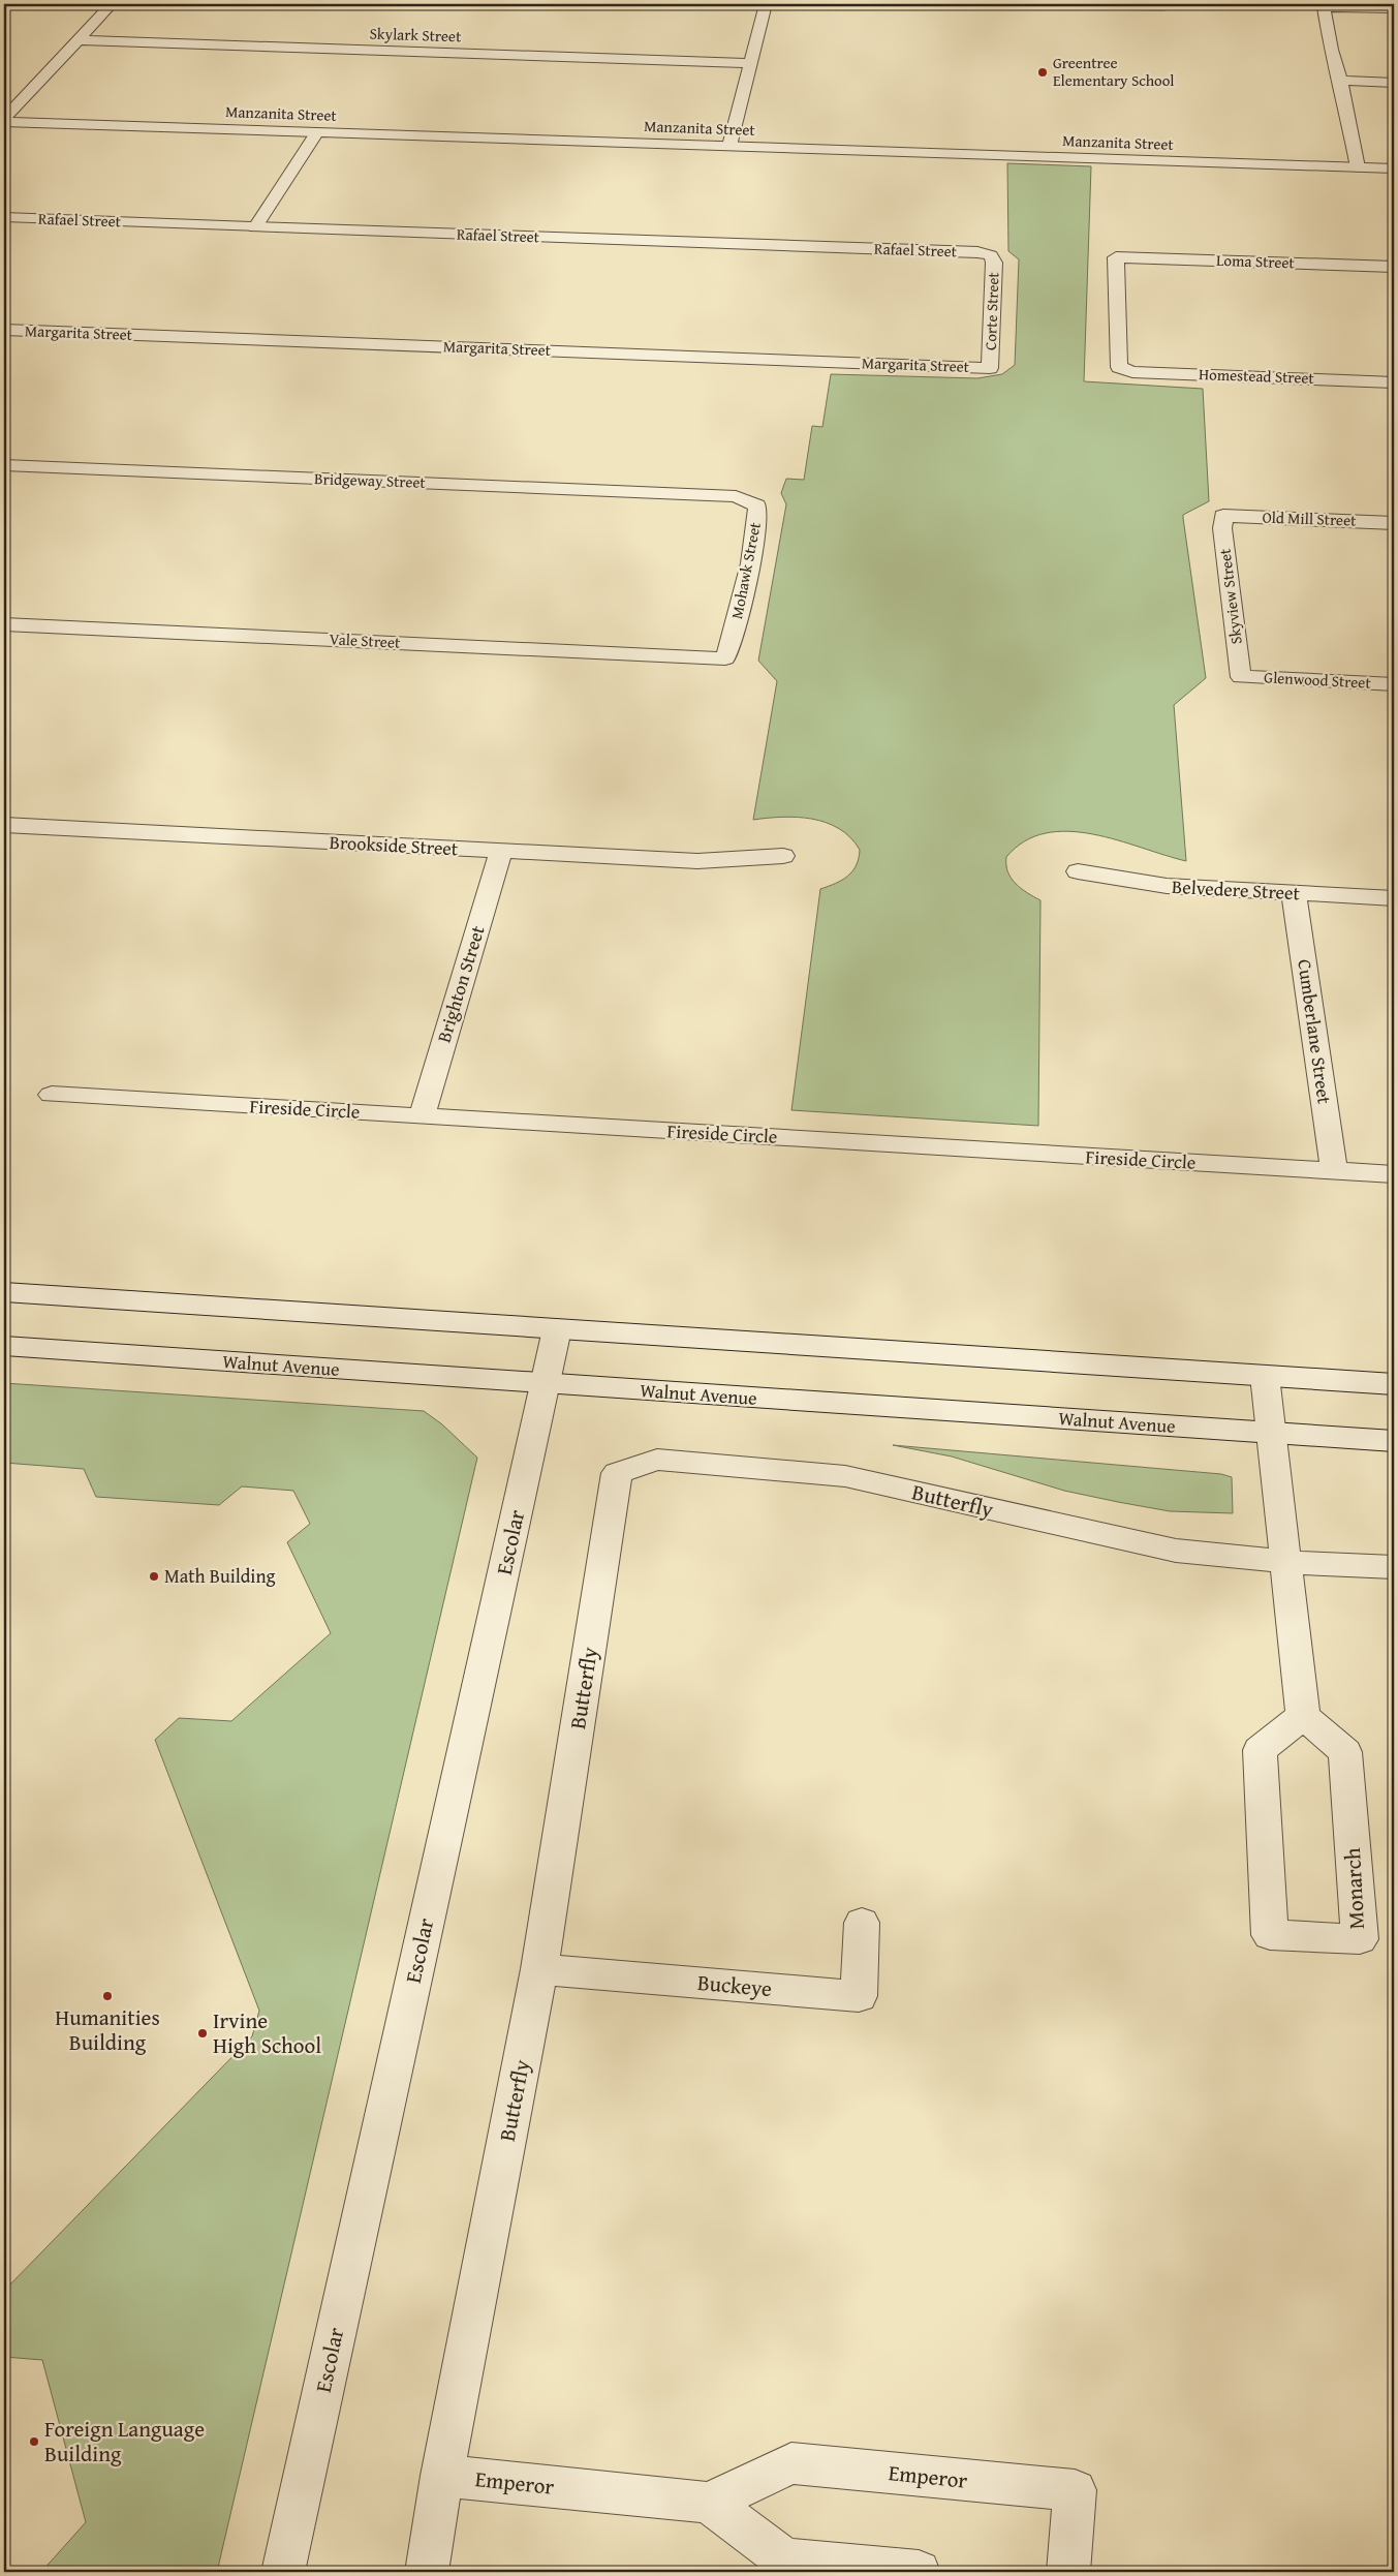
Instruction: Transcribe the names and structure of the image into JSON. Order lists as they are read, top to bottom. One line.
{"streets":{"street":["Skylark Street","Manzanita Street","Rafael Street","Loma Street","Corte Street","Margarita Street","Homestead Street","Bridgeway Street","Old Mill Street","Mohawk Street","Skyview Street","Vale Street","Glenwood Street","Brookside Street","Belvedere Street","Brighton Street","Cumberlane Street","Fireside Circle","Walnut Avenue","Butterfly","Escolar","Monarch","Buckeye","Emperor"]},"crossings":[["Rafael Street","Corte Street"],["Loma Street","Homestead Street"],["Corte Street","Margarita Street"],["Bridgeway Street","Mohawk Street"],["Old Mill Street","Skyview Street"],["Mohawk Street","Vale Street"],["Skyview Street","Glenwood Street"],["Brookside Street","Brighton Street"],["Belvedere Street","Cumberlane Street"],["Brighton Street","Fireside Circle"],["Cumberlane Street","Fireside Circle"],["Walnut Avenue","Escolar"],["Butterfly","Buckeye"],["Butterfly","Emperor"]],"places":["Greentree Elementary School","Math Building","Humanities Building","Irvine High School","Foreign Language Building"]}
